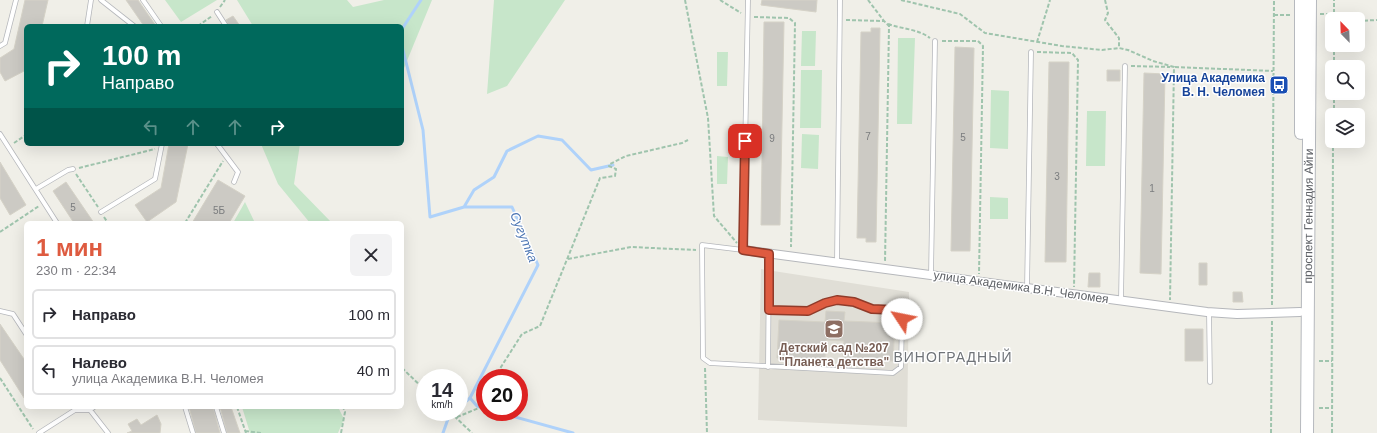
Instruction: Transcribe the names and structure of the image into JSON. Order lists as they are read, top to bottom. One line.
{"streets":{"main road":["проспект Геннадия Айги"],"street":["улица Академика В.Н. Челомея"]},"crossings":[["проспект Геннадия Айги","улица Академика В.Н. Челомея"]],"districts":["ВИНОГРАДНЫЙ"],"water":["Сугутка"],"places":{"bus stop":["Улица Академика В. Н. Челомея"],"school or university":["Детский сад №207 \"Планета детства\""]},"house_numbers":["7","5","9","3","1","5","5Б"],"north":"top left","page":{"turn":["100 m","Направо"],"heading":["1 мин","230 m · 22:34"],"list":[{"name":"Направо","value":"100 m"},{"name":"Налево","note":"улица Академика В.Н. Челомея","value":"40 m"}],"speed":"14 km/h","limit":"20"}}
